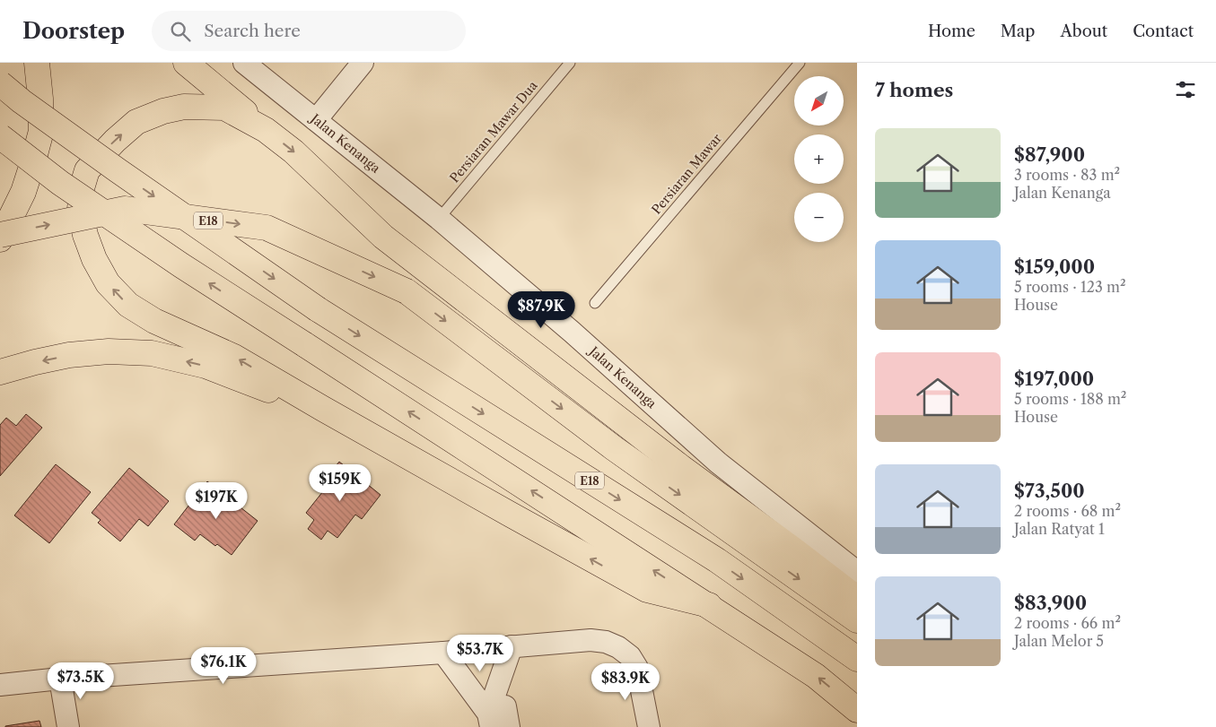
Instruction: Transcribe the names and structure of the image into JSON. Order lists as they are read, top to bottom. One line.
{"streets":{"highway":["E18"],"street":["Jalan Kenanga"],"lane":["Persiaran Mawar Dua","Persiaran Mawar"]},"crossings":[["Persiaran Mawar Dua","Jalan Kenanga"]],"north":"bottom left","page":{"header":"Doorstep","search":"Search here","nav":["Home","Map","About","Contact"],"heading":"7 homes","map_buttons":["+","−"],"list":[{"name":"$87,900","note":"3 rooms · 83 m² · Jalan Kenanga"},{"name":"$159,000","note":"5 rooms · 123 m² · House"},{"name":"$197,000","note":"5 rooms · 188 m² · House"},{"name":"$73,500","note":"2 rooms · 68 m² · Jalan Ratyat 1"},{"name":"$83,900","note":"2 rooms · 66 m² · Jalan Melor 5"}],"price":["$87.9K","$159K","$197K","$53.7K","$76.1K","$73.5K","$83.9K"]}}
